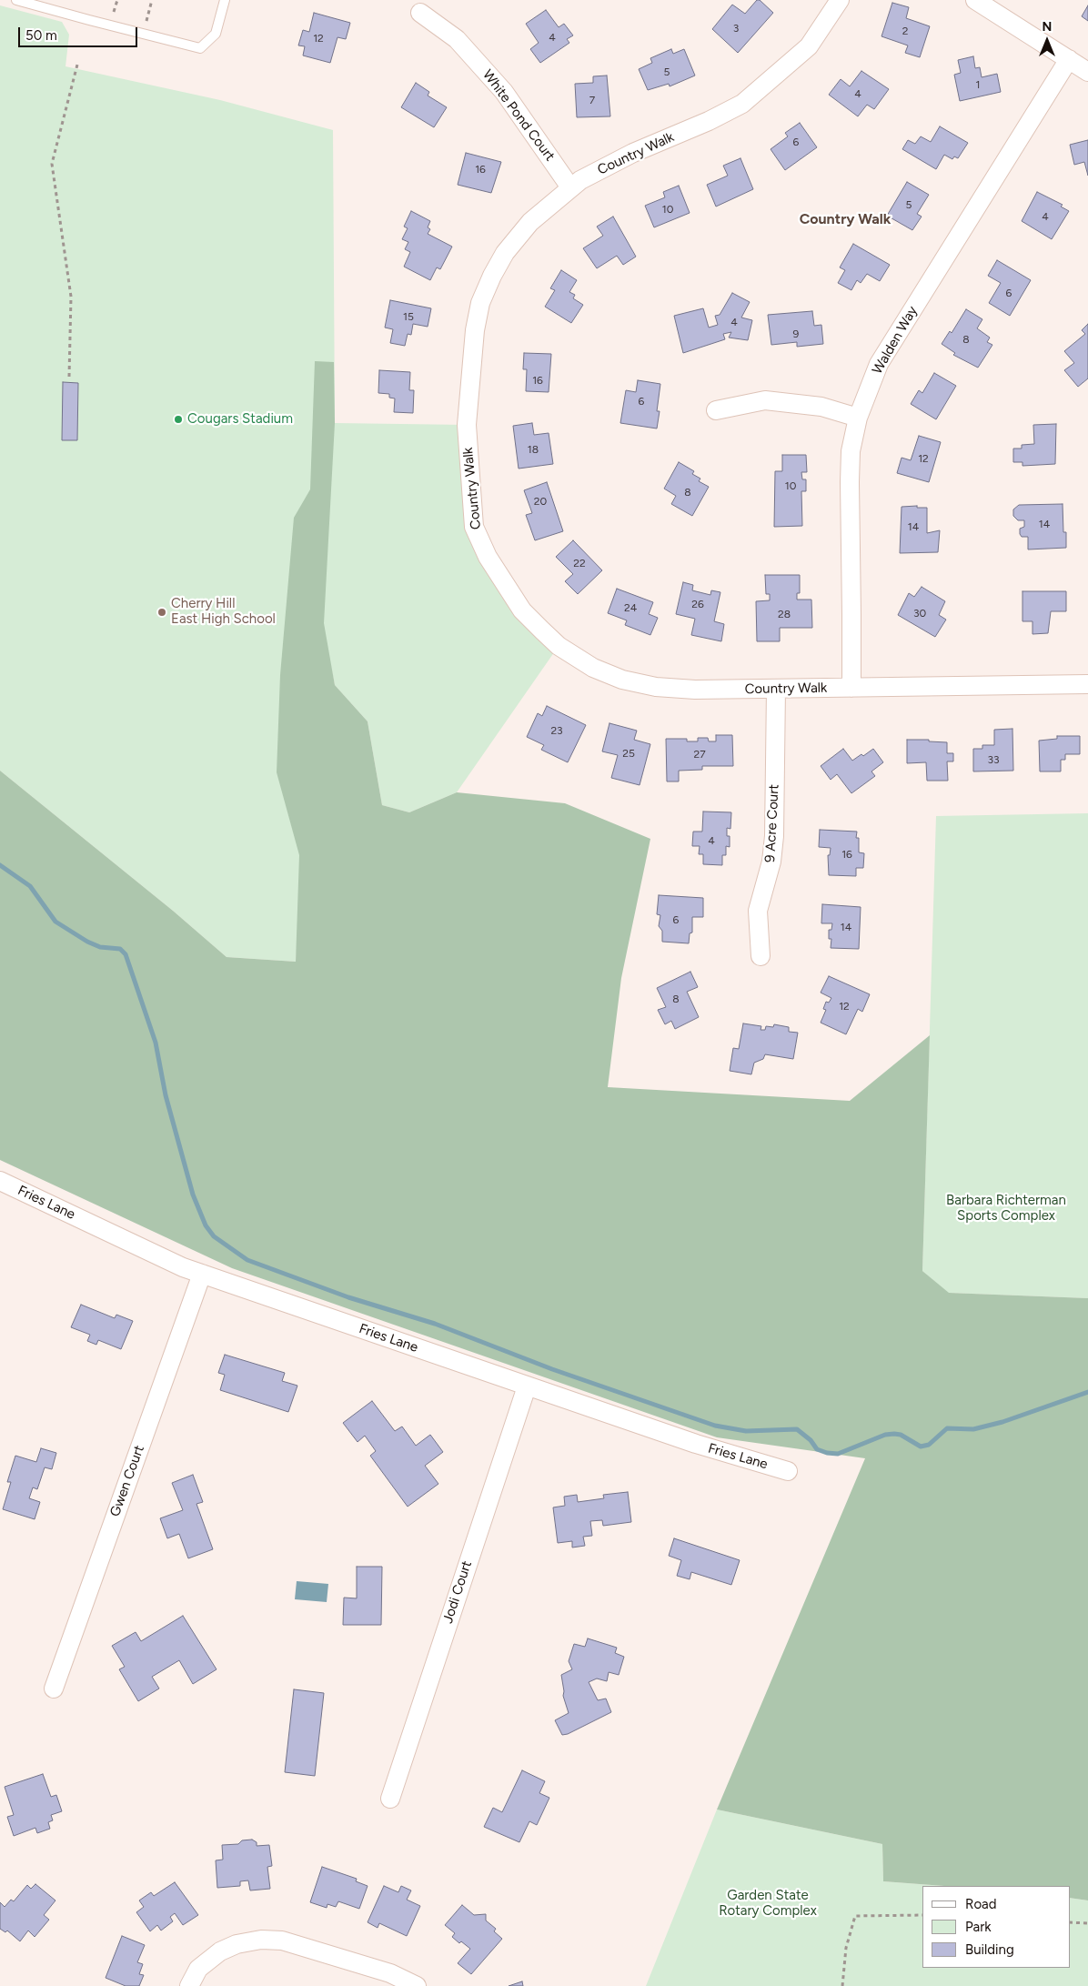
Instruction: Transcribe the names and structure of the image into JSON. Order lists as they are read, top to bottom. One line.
{"streets":{"street":["White Pond Court","Country Walk","Walden Way","9 Acre Court","Fries Lane","Gwen Court","Jodi Court"]},"crossings":[["White Pond Court","Country Walk"],["Country Walk","Walden Way"],["Country Walk","9 Acre Court"],["Fries Lane","Gwen Court"],["Fries Lane","Jodi Court"]],"districts":["Country Walk"],"parks":["Barbara Richterman Sports Complex","Garden State Rotary Complex"],"places":["Cougars Stadium","Cherry Hill East High School"],"house_numbers":["3","2","4","12","5","1","4","7","6","16","5","10","4","6","15","4","9","8","16","6","18","12","10","8","20","14","14","22","26","24","30","28","23","25","27","33","4","16","6","14","8","12"],"legend":["Road","Park","Building"],"scale_bar":"50 m","north":"top"}
